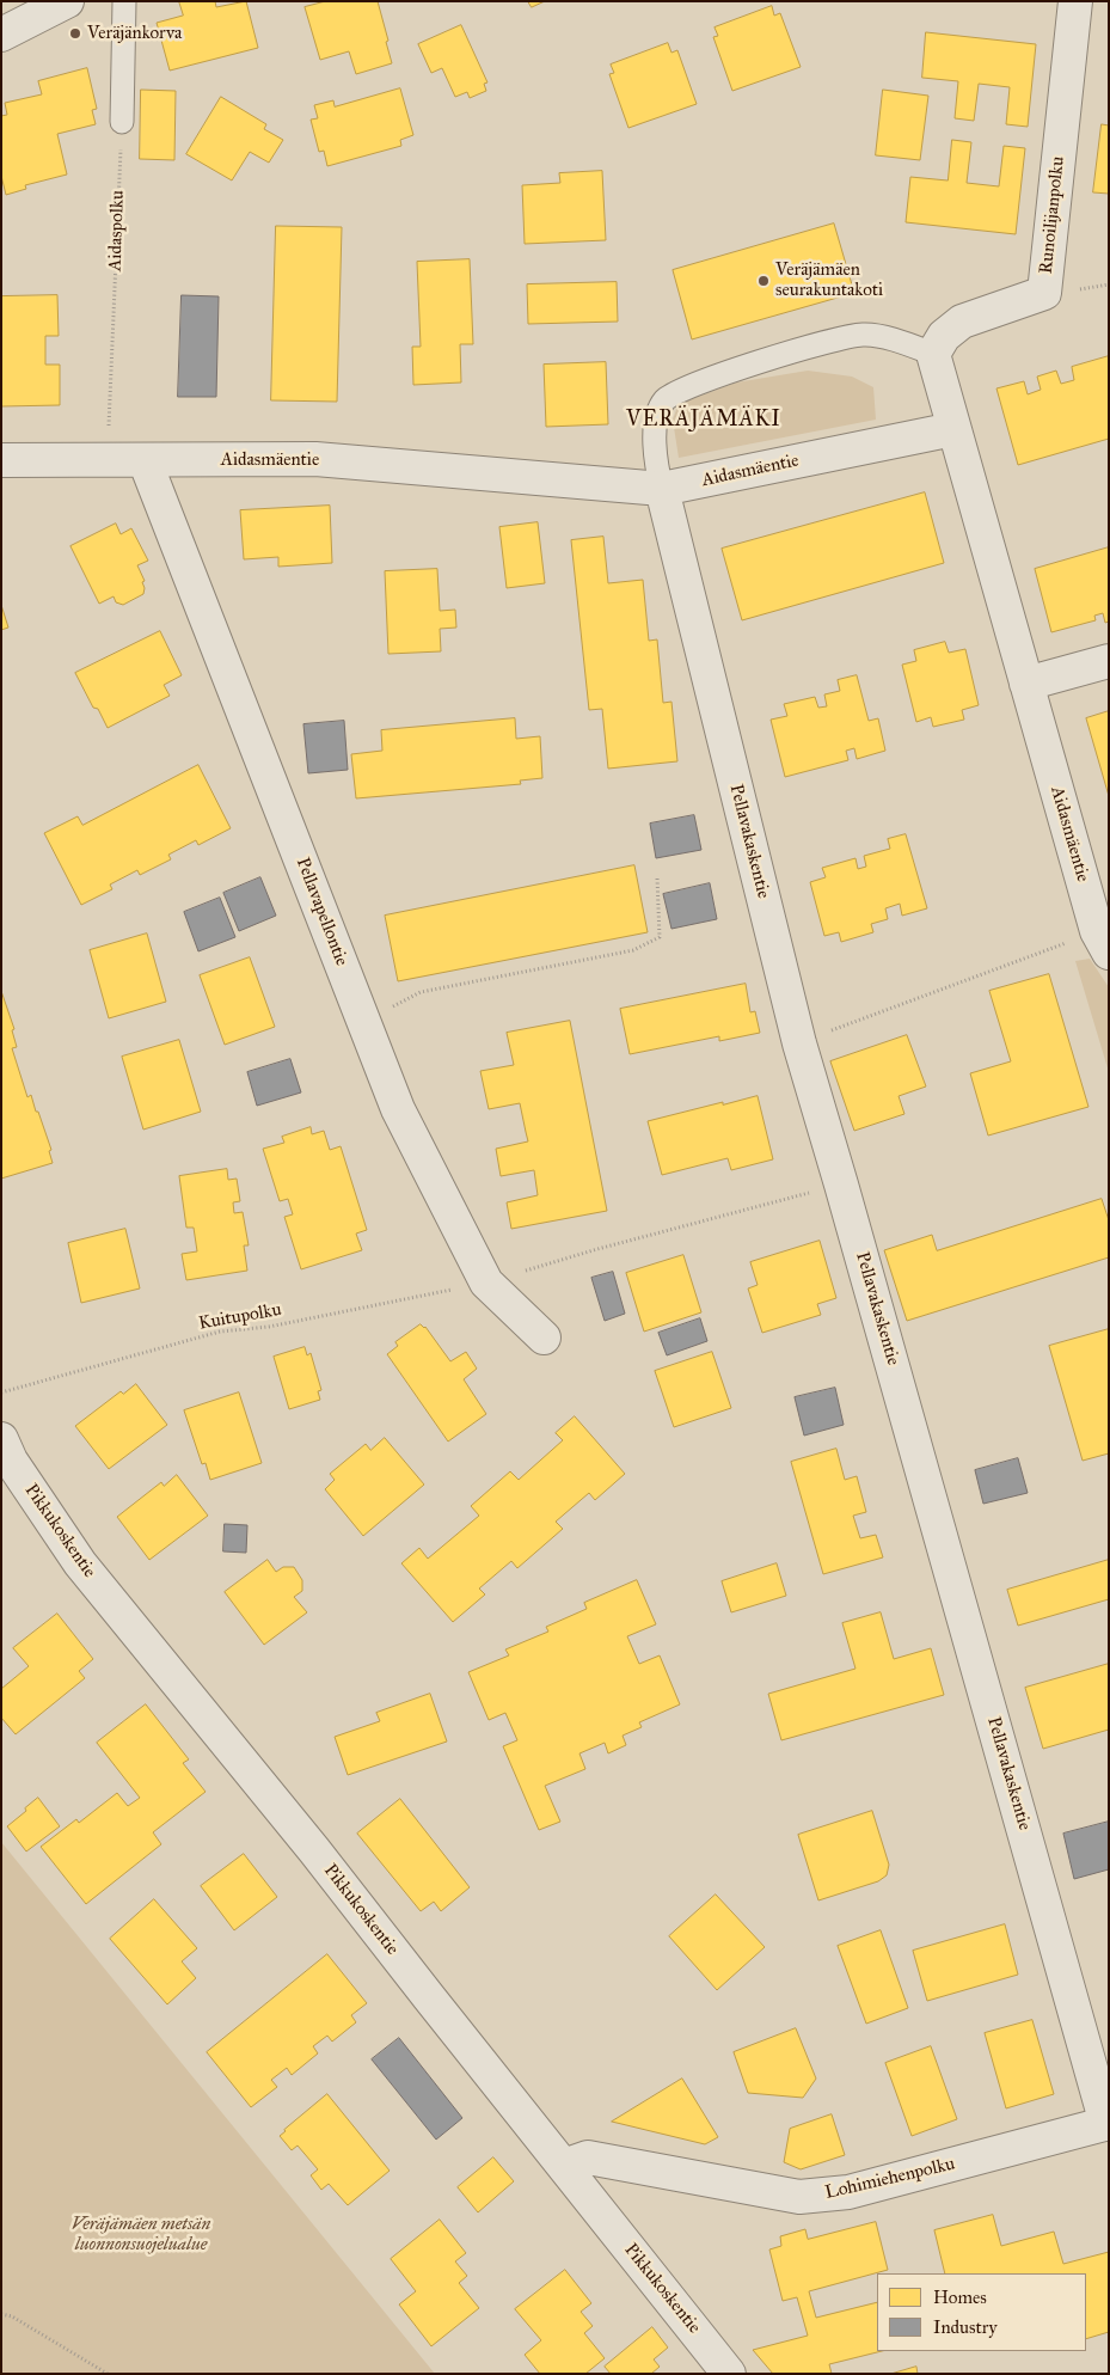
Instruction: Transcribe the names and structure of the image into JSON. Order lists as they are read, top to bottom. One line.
{"streets":{"street":["Runoilijanpolku","Aidasmäentie","Pellavakaskentie","Pellavapellontie","Pikkukoskentie","Lohimiehenpolku"],"path":["Aidaspolku","Kuitupolku"]},"crossings":[["Aidaspolku","Aidasmäentie"],["Aidasmäentie","Pellavakaskentie"],["Aidasmäentie","Pellavapellontie"],["Pellavakaskentie","Kuitupolku"],["Pellavakaskentie","Lohimiehenpolku"],["Pellavapellontie","Kuitupolku"],["Pikkukoskentie","Lohimiehenpolku"]],"districts":["VERÄJÄMÄKI"],"parks":["Veräjämäen metsän luonnonsuojelualue"],"places":["Veräjänkorva","Veräjämäen seurakuntakoti"],"legend":["Homes","Industry"]}
